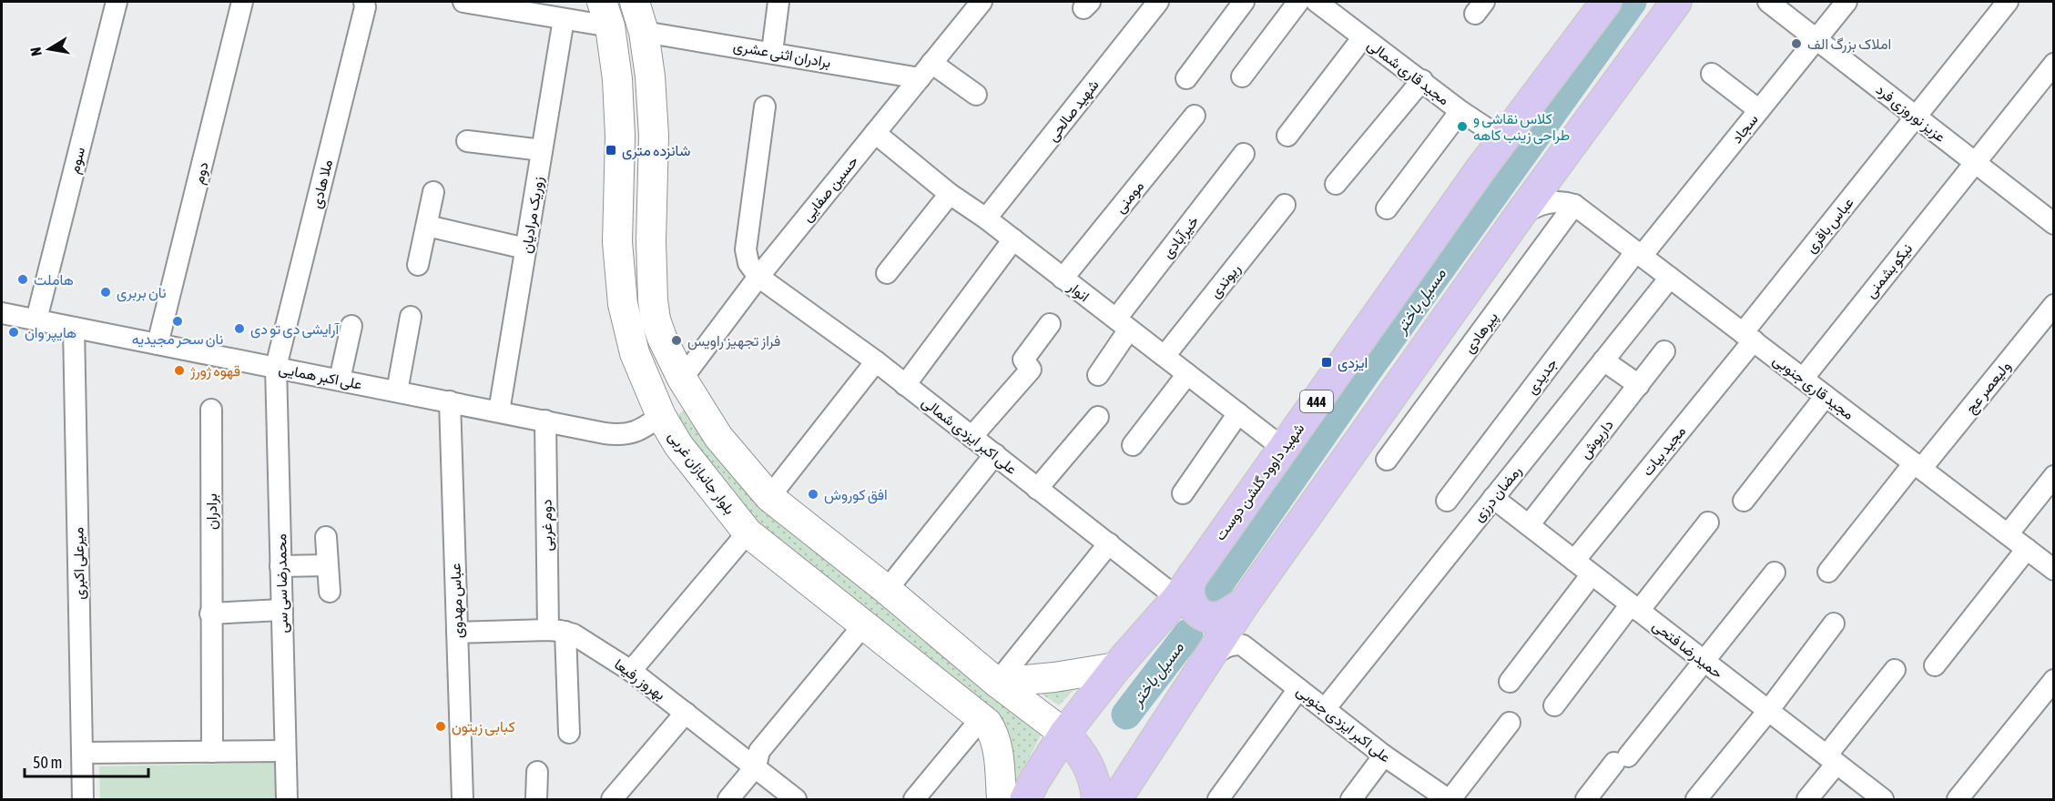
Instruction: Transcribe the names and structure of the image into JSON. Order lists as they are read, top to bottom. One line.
{"streets":{"main road":["444","بلوار جانبازان غربی","شهید داوود گلشن دوست"],"street":["برادران اثنی عشری","مجید قاری شمالی","شهید صالحی","عزیز نوروزی فرد","سجاد","سوم","دوم","ملا هادی","حسین صفایی","مومنی","زوریک مرادیان","عباس باقری","خیرآبادی","نیکو بشمنی","ریوندی","انوار","پیرهادی","علی اکبر همایی","جدیدی","مجید قاری جنوبی","ولیعصر عج","علی اکبر ایزدی شمالی","داریوش","مجید بیات","رمضان درزی","برادران","دوم غربی","میرعلی اکبری","محمدرضا سی سی","عباس مهدوی","حمیدرضا فتحی","بهروز رفیعا","علی اکبر ایزدی جنوبی"]},"crossings":[["برادران اثنی عشری","حسین صفایی"],["مجید قاری شمالی","شهید داوود گلشن دوست"],["شهید صالحی","انوار"],["عزیز نوروزی فرد","سجاد"],["عزیز نوروزی فرد","عباس باقری"],["عزیز نوروزی فرد","نیکو بشمنی"],["سجاد","جدیدی"],["سجاد","مجید قاری جنوبی"],["سوم","علی اکبر همایی"],["دوم","علی اکبر همایی"],["ملا هادی","علی اکبر همایی"],["ملا هادی","محمدرضا سی سی"],["حسین صفایی","انوار"],["حسین صفایی","علی اکبر ایزدی شمالی"],["مومنی","انوار"],["زوریک مرادیان","علی اکبر همایی"],["عباس باقری","مجید قاری جنوبی"],["عباس باقری","مجید بیات"],["خیرآبادی","انوار"],["نیکو بشمنی","مجید قاری جنوبی"],["ریوندی","انوار"],["انوار","شهید داوود گلشن دوست"],["پیرهادی","مجید قاری جنوبی"],["علی اکبر همایی","بلوار جانبازان غربی"],["علی اکبر همایی","دوم غربی"],["علی اکبر همایی","میرعلی اکبری"],["علی اکبر همایی","محمدرضا سی سی"],["علی اکبر همایی","عباس مهدوی"],["جدیدی","مجید قاری جنوبی"],["مجید قاری جنوبی","ولیعصر عج"],["مجید قاری جنوبی","مجید بیات"],["مجید قاری جنوبی","رمضان درزی"],["علی اکبر ایزدی شمالی","شهید داوود گلشن دوست"],["داریوش","حمیدرضا فتحی"],["مجید بیات","حمیدرضا فتحی"],["رمضان درزی","حمیدرضا فتحی"],["رمضان درزی","علی اکبر ایزدی جنوبی"],["دوم غربی","بهروز رفیعا"]],"water":["مسیل باختر"],"places":{"other":["املاک بزرگ الف","کلاس نقاشی و طراحی زینب کاهه","هاملت","نان بربرى","نان سحر مجیدیه","آرایشی دی تو دی","هایپر وان","فراز تجهیز راویس","قهوه ژورژ","افق کوروش","کبابی زیتون"],"transit":["شانزده متری","ایزدی"]},"scale_bar":"50 m","north":"left"}
